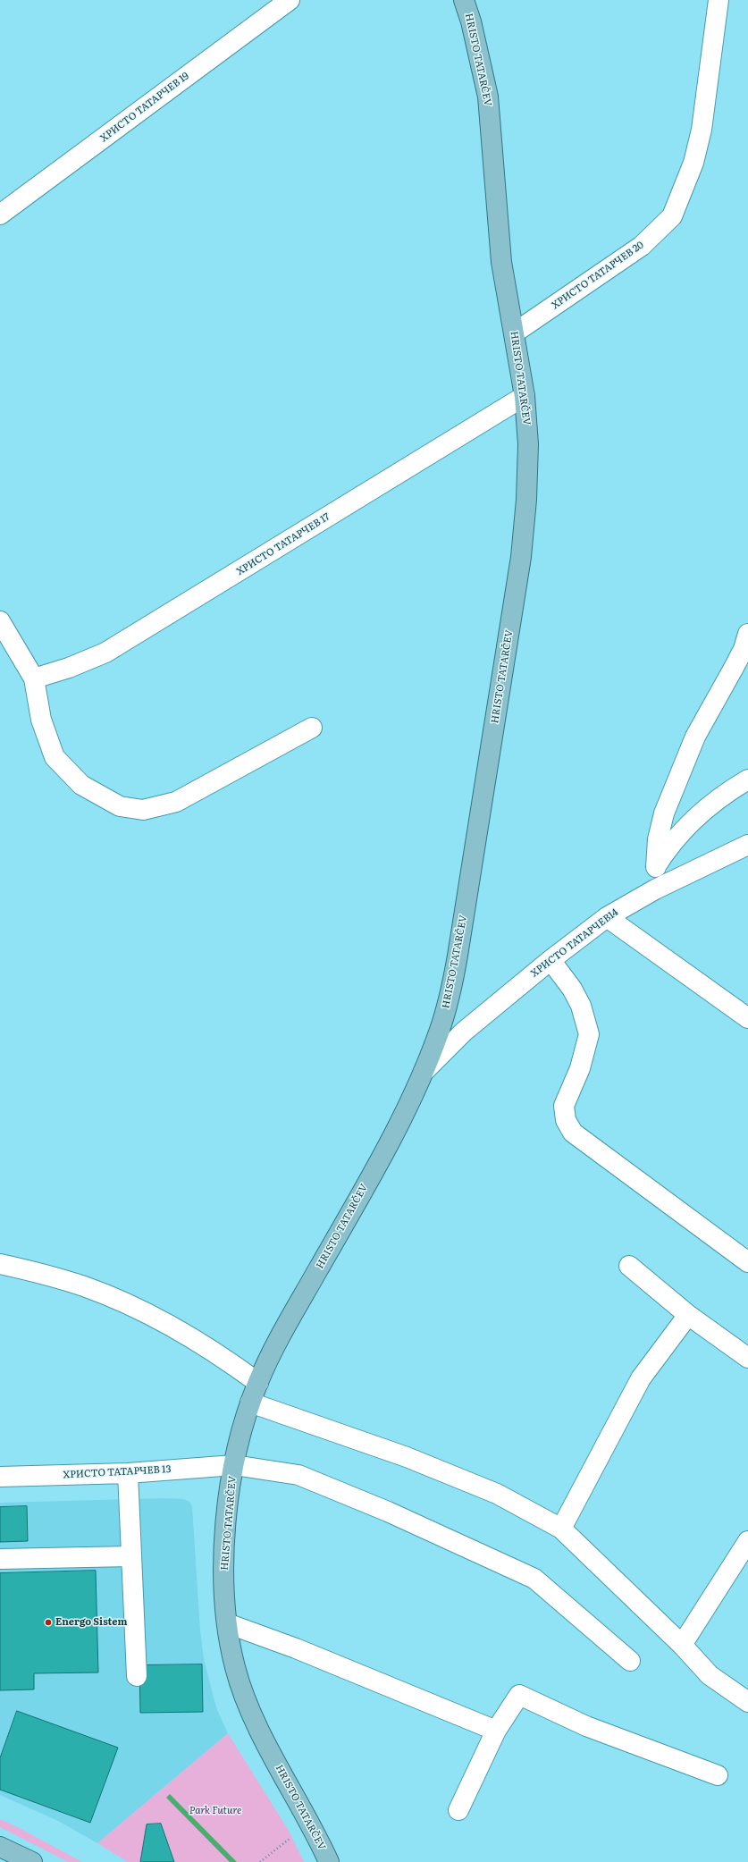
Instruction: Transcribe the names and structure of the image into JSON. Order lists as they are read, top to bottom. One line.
{"streets":{"main road":["HRISTO TATARČEV"],"street":["ХРИСТО ТАТАРЧЕВ 19","ХРИСТО ТАТАРЧЕВ 20","ХРИСТО ТАТАРЧЕВ 17","ХРИСТО ТАТАРЧЕВ14","ХРИСТО ТАТАРЧЕВ 13"]},"crossings":[["HRISTO TATARČEV","ХРИСТО ТАТАРЧЕВ 20"],["HRISTO TATARČEV","ХРИСТО ТАТАРЧЕВ 17"],["HRISTO TATARČEV","ХРИСТО ТАТАРЧЕВ14"],["HRISTO TATARČEV","ХРИСТО ТАТАРЧЕВ 13"]],"parks":["Park Future"],"places":["Energo Sistem"]}
